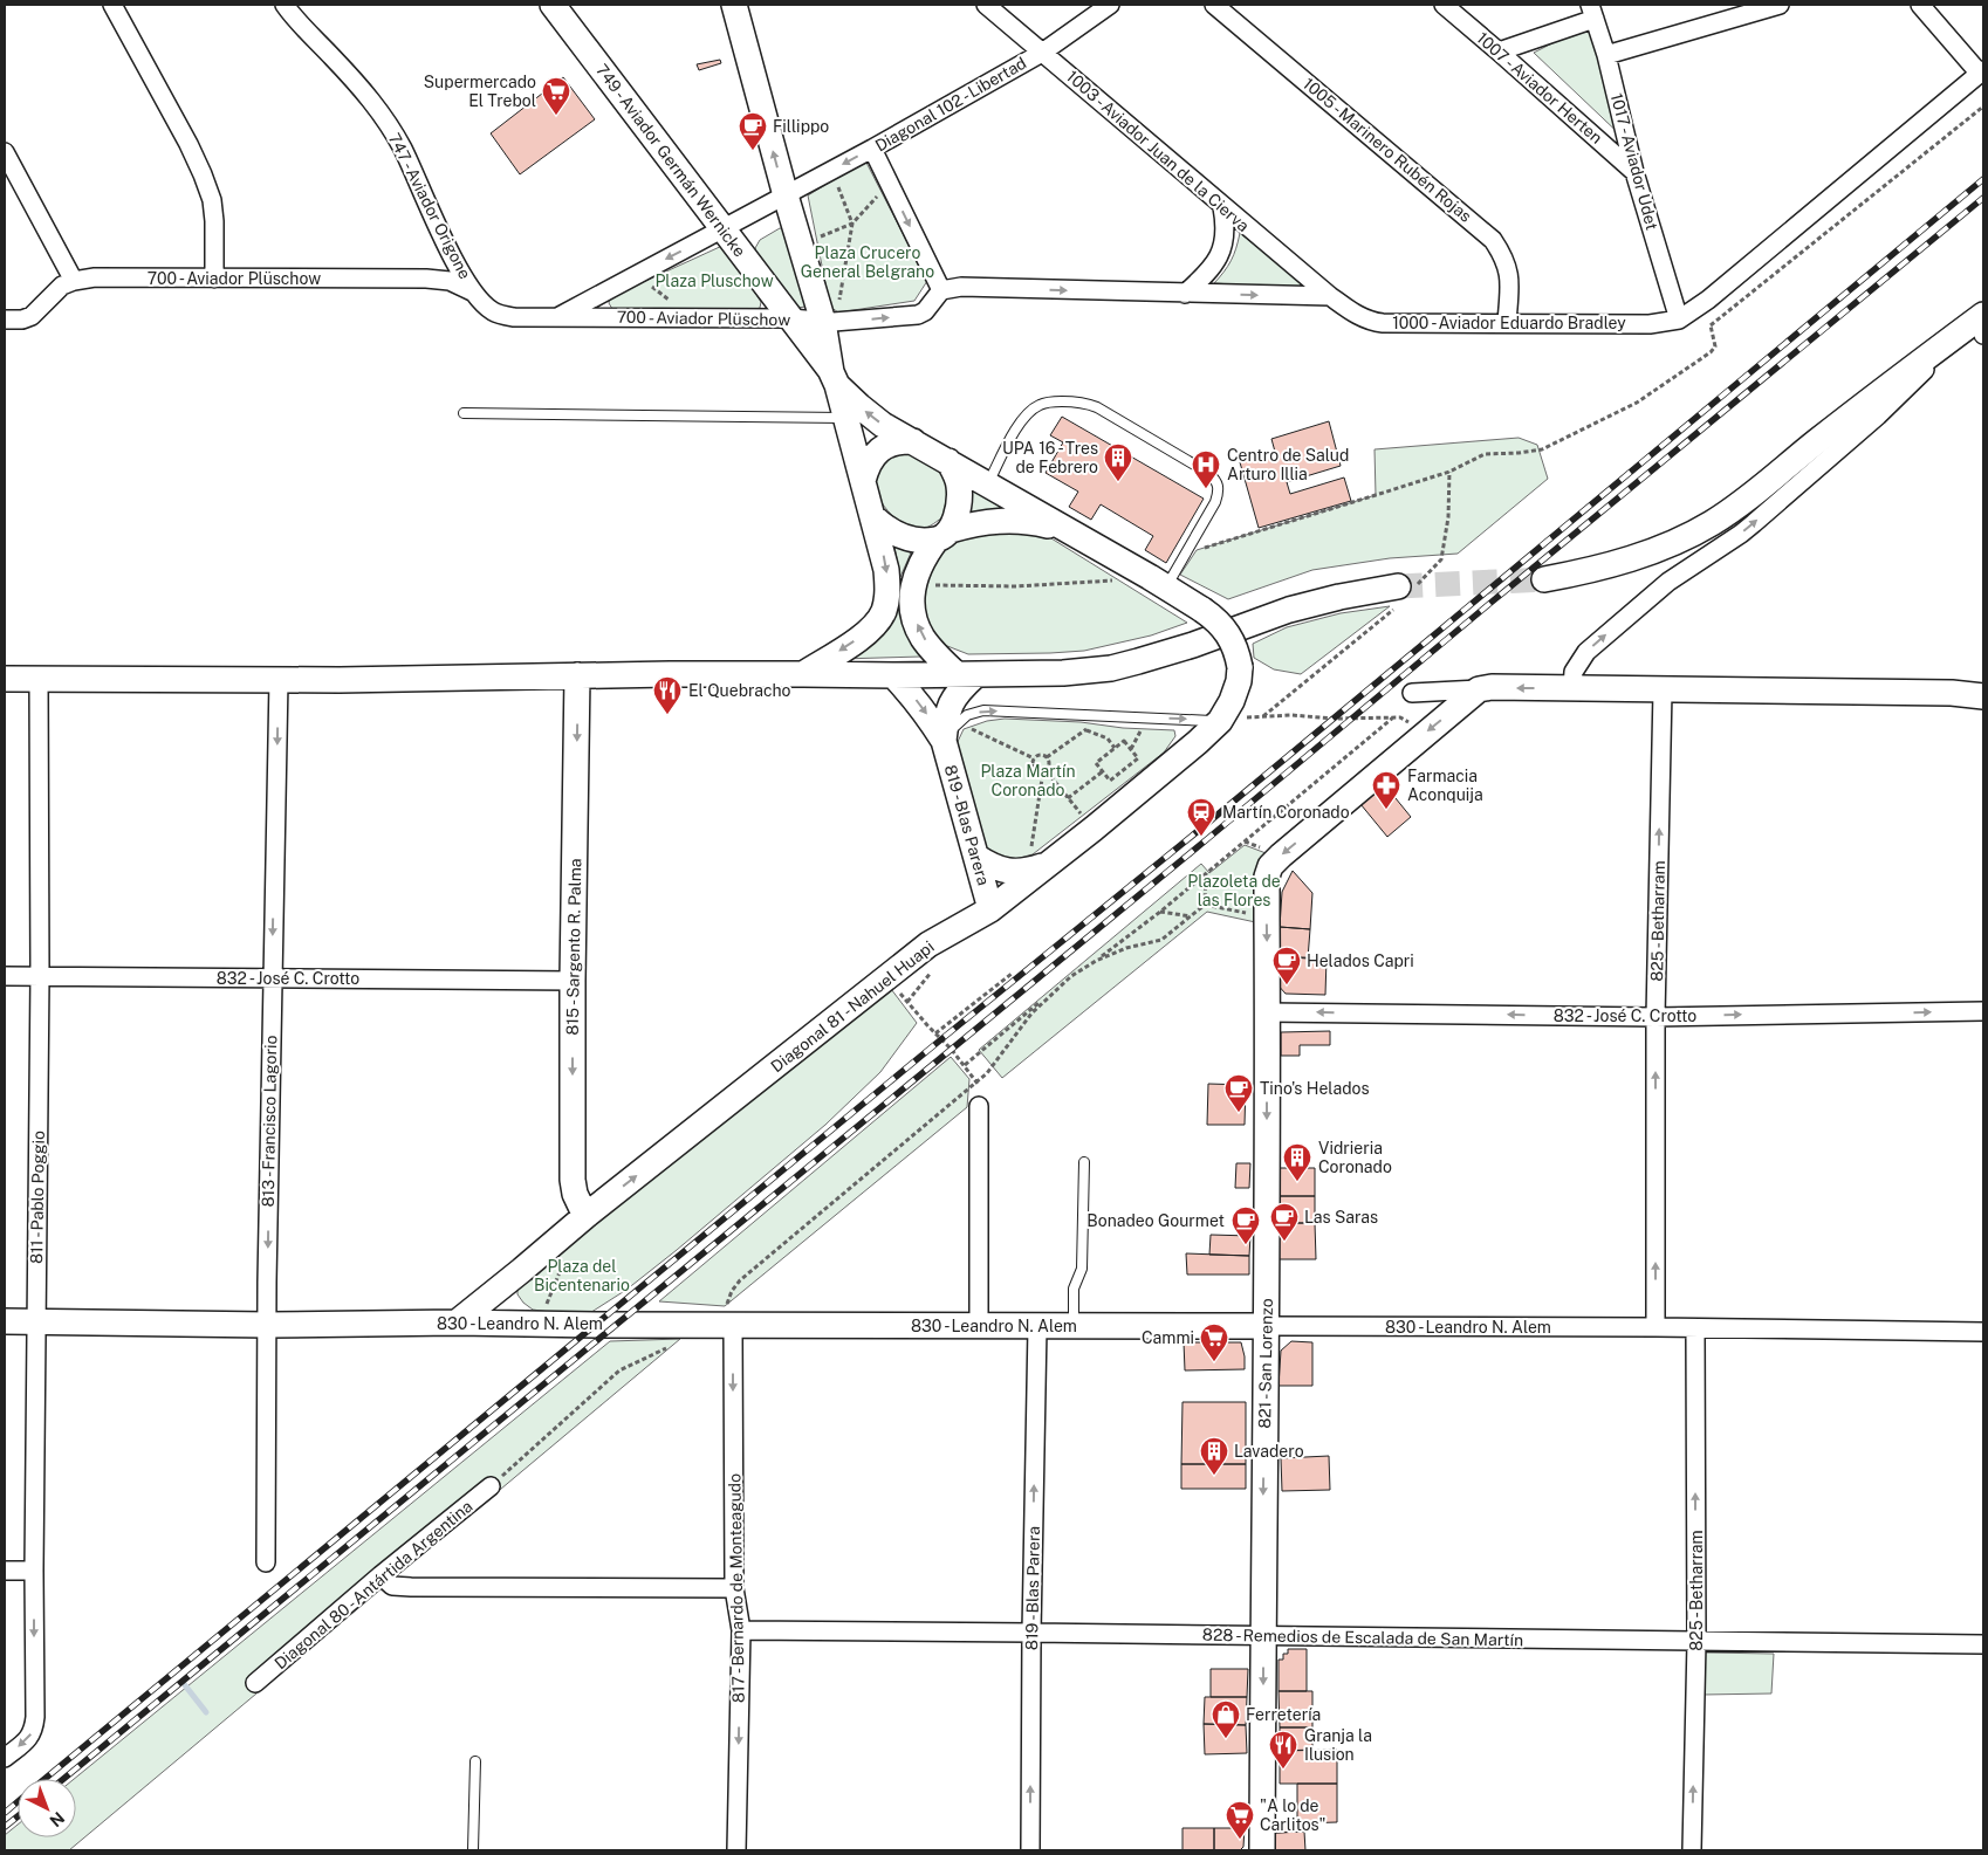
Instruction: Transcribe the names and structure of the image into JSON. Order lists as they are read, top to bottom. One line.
{"streets":{"street":["1007 - Aviador Herten","Diagonal 102 - Libertad","1005 - Marinero Rubén Rojas","1003 - Aviador Juan de la Cierva","749 - Aviador Germán Wernicke","1017 - Aviador Udet","747 - Aviador Origone","700 - Aviador Plüschow","1000 - Aviador Eduardo Bradley","819 - Blas Parera","825 - Betharram","815 - Sargento R. Palma","832 - José C. Crotto","Diagonal 81 - Nahuel Huapi","813 - Francisco Lagorio","811 - Pablo Poggio","830 - Leandro N. Alem","821 - San Lorenzo","Diagonal 80 - Antártida Argentina","817 - Bernardo de Monteagudo","828 - Remedios de Escalada de San Martín"]},"crossings":[["1007 - Aviador Herten","1017 - Aviador Udet"],["Diagonal 102 - Libertad","1003 - Aviador Juan de la Cierva"],["Diagonal 102 - Libertad","749 - Aviador Germán Wernicke"],["Diagonal 102 - Libertad","700 - Aviador Plüschow"],["1005 - Marinero Rubén Rojas","1000 - Aviador Eduardo Bradley"],["1003 - Aviador Juan de la Cierva","1000 - Aviador Eduardo Bradley"],["749 - Aviador Germán Wernicke","700 - Aviador Plüschow"],["1017 - Aviador Udet","1000 - Aviador Eduardo Bradley"],["747 - Aviador Origone","700 - Aviador Plüschow"],["819 - Blas Parera","Diagonal 81 - Nahuel Huapi"],["819 - Blas Parera","830 - Leandro N. Alem"],["819 - Blas Parera","828 - Remedios de Escalada de San Martín"],["825 - Betharram","832 - José C. Crotto"],["825 - Betharram","830 - Leandro N. Alem"],["825 - Betharram","828 - Remedios de Escalada de San Martín"],["815 - Sargento R. Palma","832 - José C. Crotto"],["815 - Sargento R. Palma","Diagonal 81 - Nahuel Huapi"],["832 - José C. Crotto","813 - Francisco Lagorio"],["832 - José C. Crotto","811 - Pablo Poggio"],["832 - José C. Crotto","821 - San Lorenzo"],["Diagonal 81 - Nahuel Huapi","830 - Leandro N. Alem"],["813 - Francisco Lagorio","830 - Leandro N. Alem"],["811 - Pablo Poggio","830 - Leandro N. Alem"],["830 - Leandro N. Alem","821 - San Lorenzo"],["830 - Leandro N. Alem","817 - Bernardo de Monteagudo"],["821 - San Lorenzo","828 - Remedios de Escalada de San Martín"],["817 - Bernardo de Monteagudo","828 - Remedios de Escalada de San Martín"]],"one_way":["825 - Betharram","815 - Sargento R. Palma","813 - Francisco Lagorio","821 - San Lorenzo","817 - Bernardo de Monteagudo"],"parks":["Plaza Crucero General Belgrano","Plaza Pluschow","Plaza Martín Coronado","Plazoleta de las Flores","Plaza del Bicentenario"],"places":{"supermarket":["Supermercado El Trebol","Cammi","\"A lo de Carlitos\""],"cafe":["Fillippo","Helados Capri","Tino's Helados","Las Saras","Bonadeo Gourmet"],"building":["UPA 16 - Tres de Febrero","Vidrieria Coronado","Lavadero"],"hospital":["Centro de Salud Arturo Illia"],"restaurant":["El Quebracho","Granja la Ilusion"],"pharmacy":["Farmacia Aconquija"],"station":["Martín Coronado"],"shop":["Ferretería"]},"north":"bottom right"}
